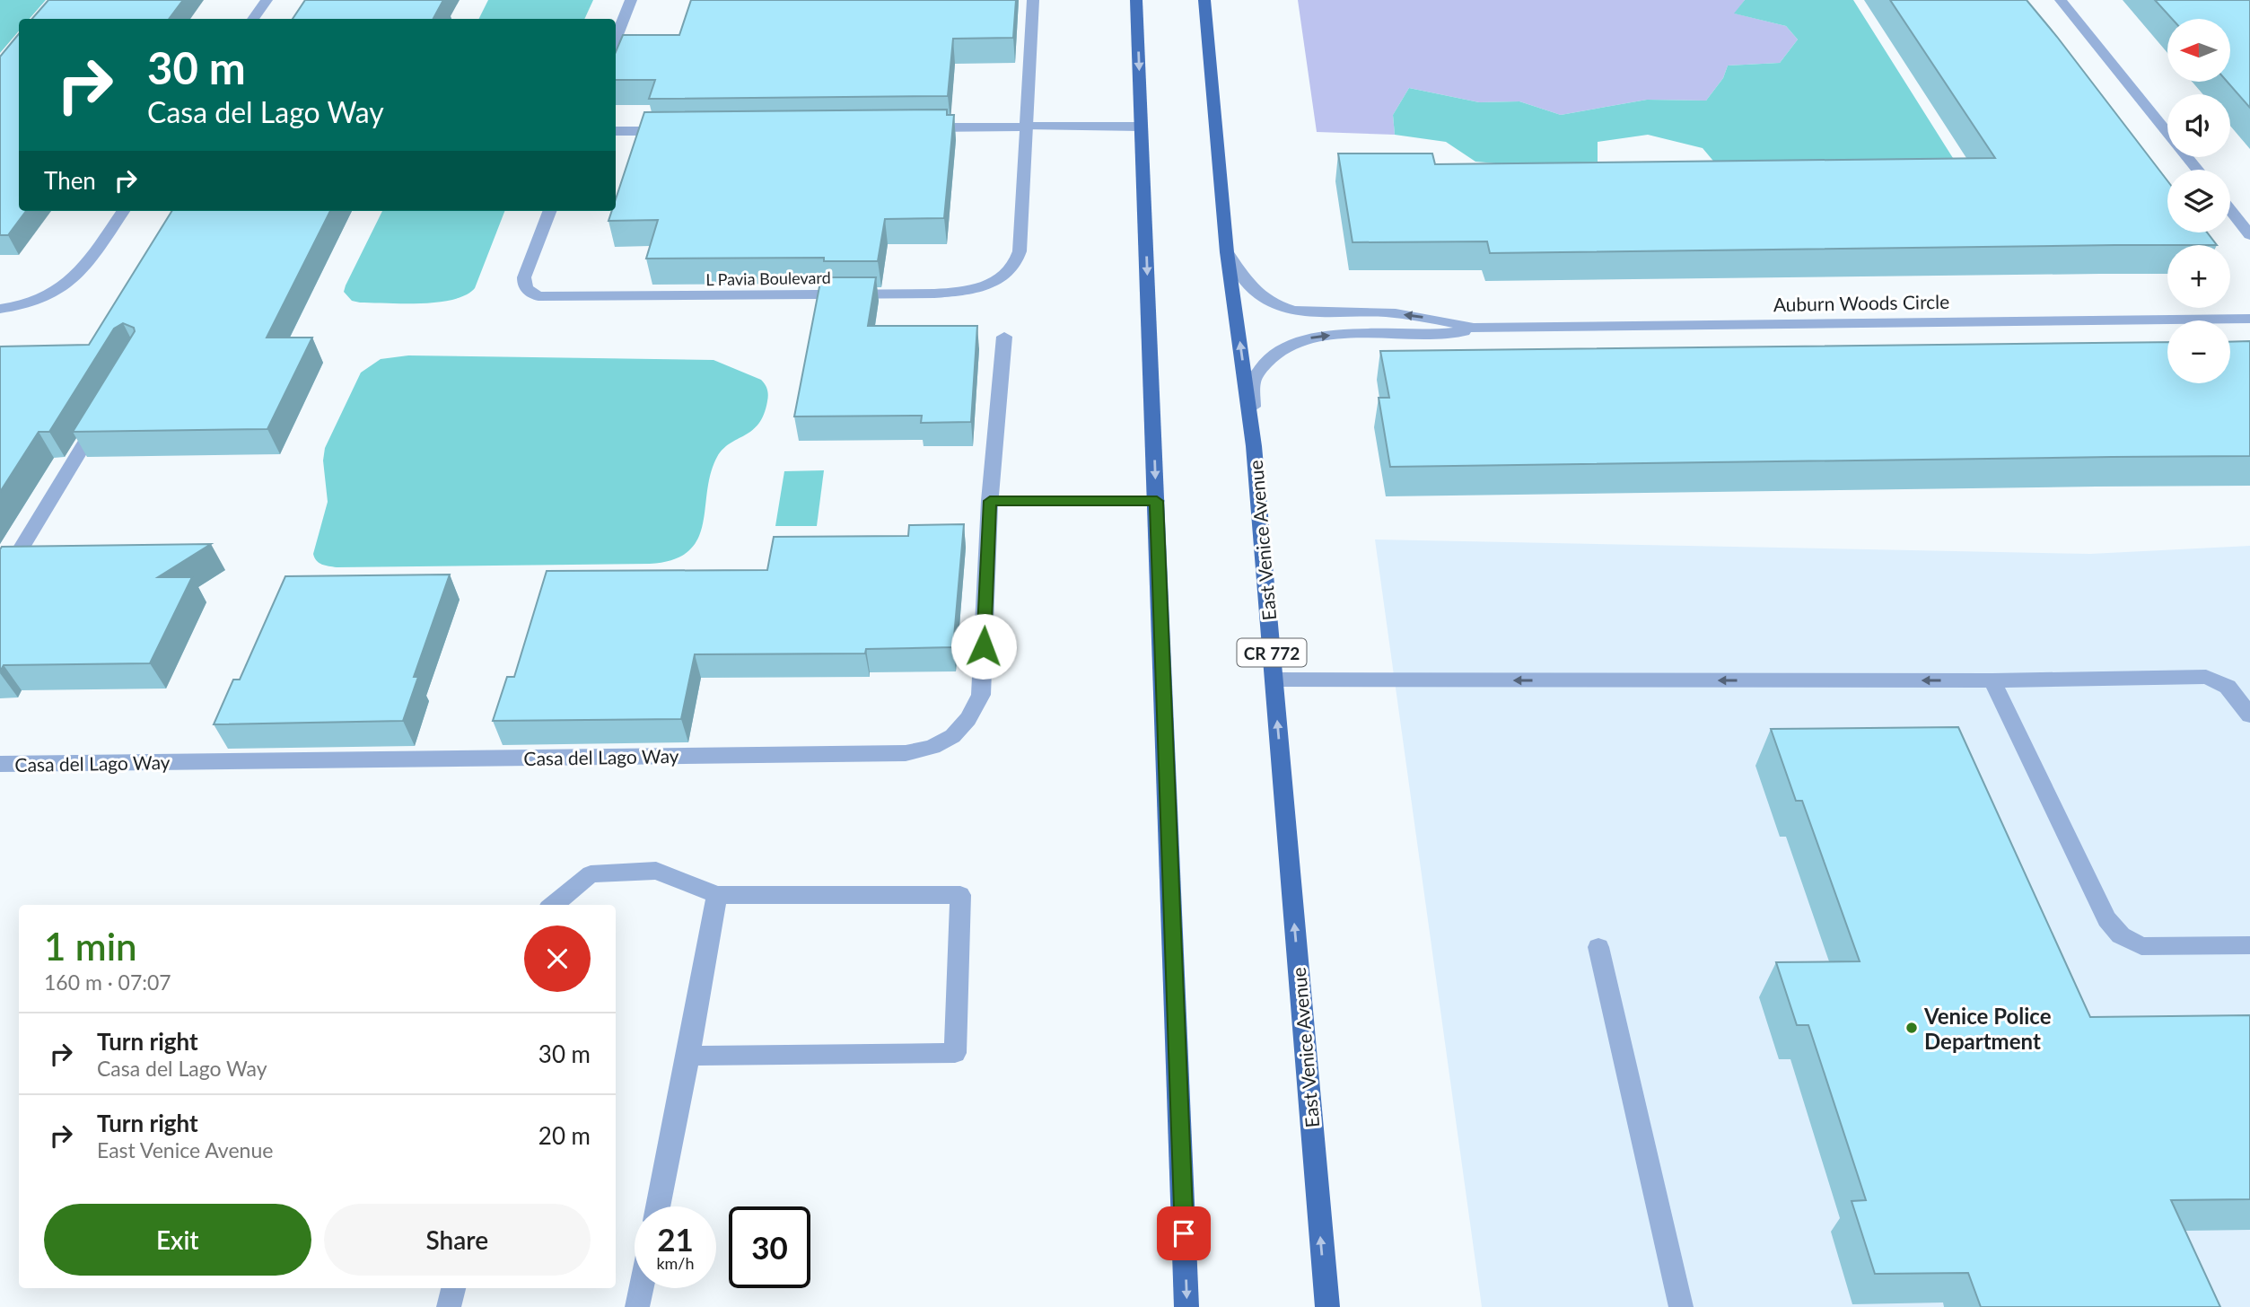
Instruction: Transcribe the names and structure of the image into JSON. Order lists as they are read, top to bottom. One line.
{"streets":{"main road":["East Venice Avenue","CR 772"],"street":["L Pavia Boulevard","Auburn Woods Circle","Casa del Lago Way"]},"crossings":[["Auburn Woods Circle","East Venice Avenue"]],"places":["Venice Police Department"],"north":"left","page":{"map_buttons":["+","−"],"turn":["30 m","Casa del Lago Way"],"then":"Then","heading":["1 min","160 m · 07:07"],"list":[{"name":"Turn right","note":"Casa del Lago Way","value":"30 m"},{"name":"Turn right","note":"East Venice Avenue","value":"20 m"}],"buttons":["Exit","Share"],"speed":"21 km/h","limit":"30"}}
